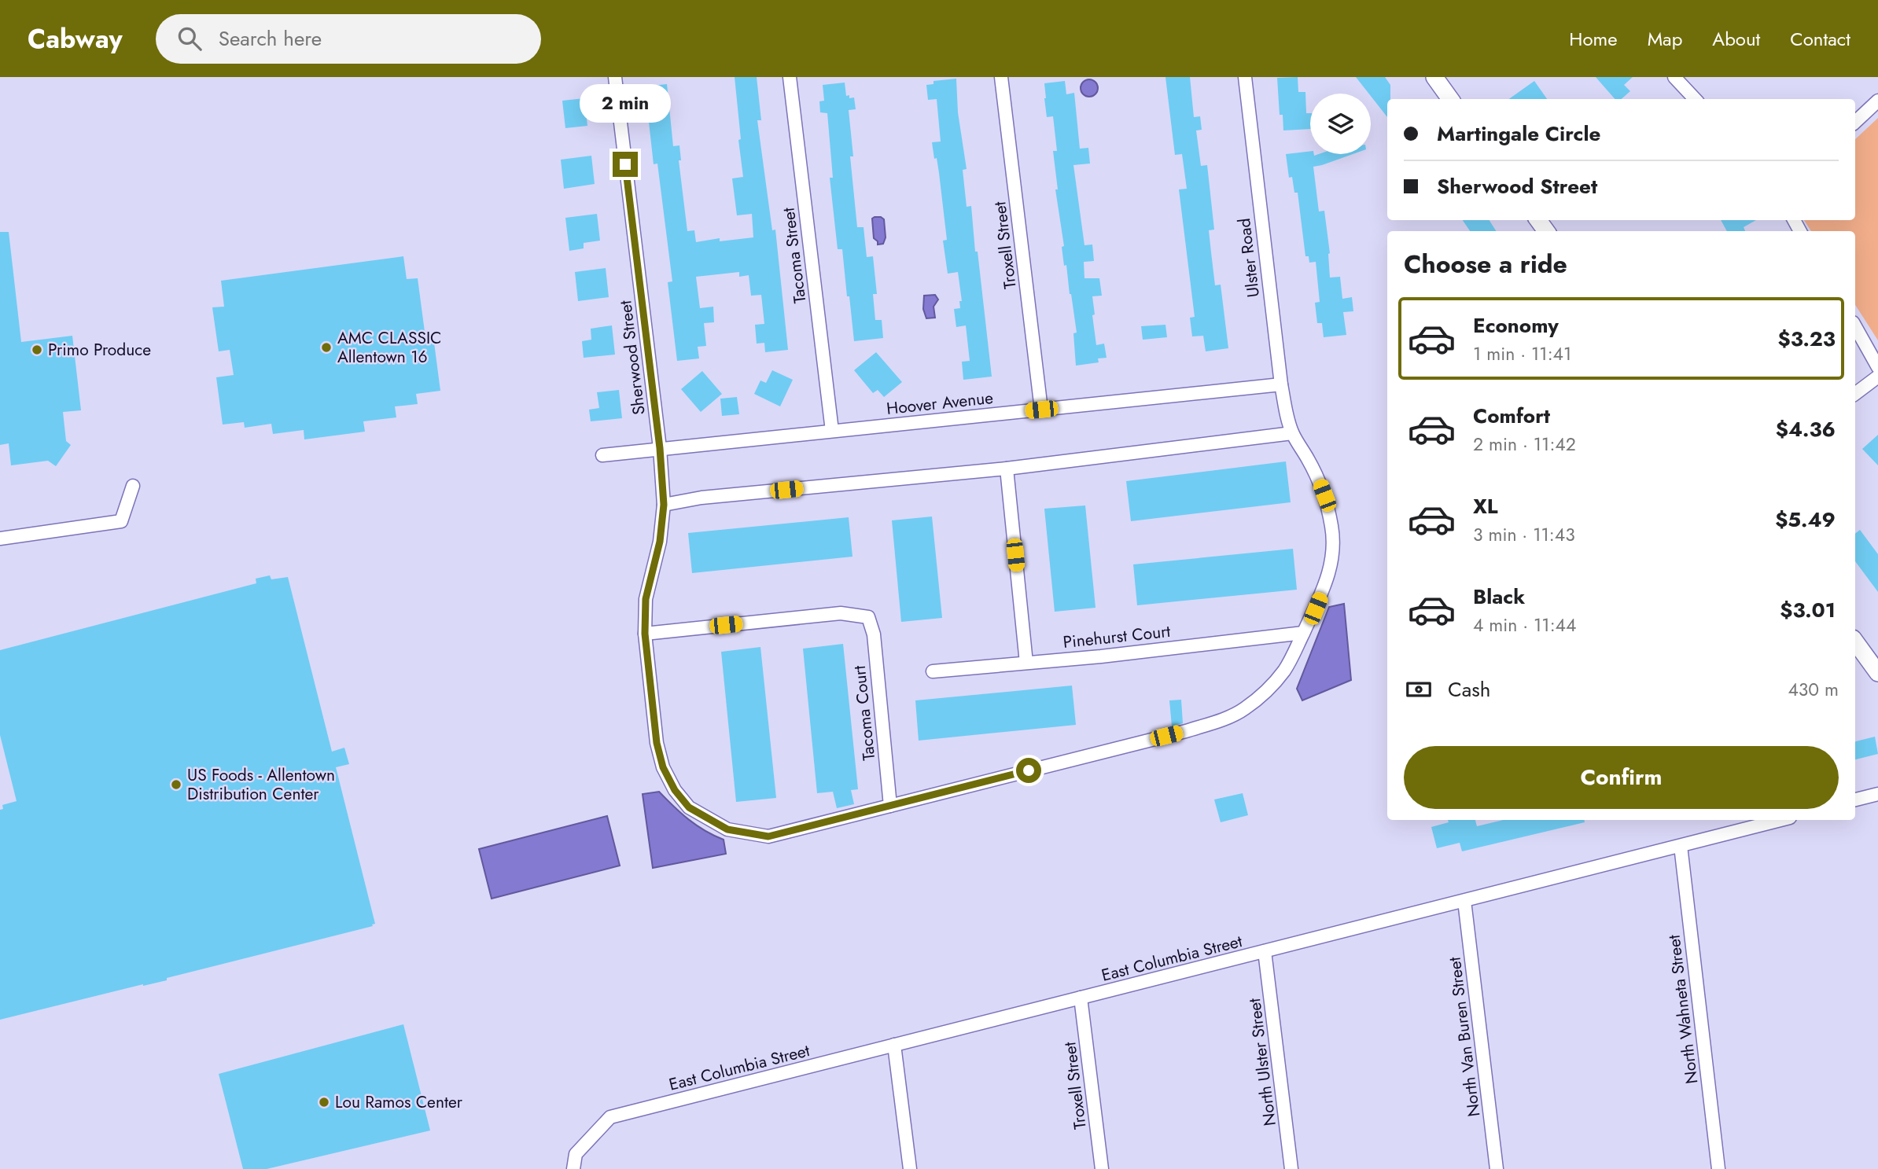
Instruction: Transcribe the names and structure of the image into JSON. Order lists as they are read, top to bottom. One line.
{"streets":{"street":["Troxell Street","Tacoma Street","Ulster Road","Sherwood Street","Hoover Avenue","Pinehurst Court","Tacoma Court","East Columbia Street","North Wahneta Street","North Van Buren Street","North Ulster Street"]},"crossings":[["Troxell Street","Hoover Avenue"],["Troxell Street","East Columbia Street"],["Tacoma Street","Hoover Avenue"],["Ulster Road","Sherwood Street"],["Ulster Road","Hoover Avenue"],["Ulster Road","Pinehurst Court"],["Ulster Road","Tacoma Court"],["Sherwood Street","Hoover Avenue"],["Sherwood Street","Tacoma Court"],["East Columbia Street","North Wahneta Street"],["East Columbia Street","North Van Buren Street"],["East Columbia Street","North Ulster Street"]],"places":["AMC CLASSIC Allentown 16","Primo Produce","US Foods - Allentown Distribution Center","Lou Ramos Center"],"page":{"header":"Cabway","search":"Search here","nav":["Home","Map","About","Contact"],"bubble":"2 min","banner":["Martingale Circle","Sherwood Street"],"heading":"Choose a ride","list":[{"name":"Economy","note":"1 min · 11:41","value":"$3.23"},{"name":"Comfort","note":"2 min · 11:42","value":"$4.36"},{"name":"XL","note":"3 min · 11:43","value":"$5.49"},{"name":"Black","note":"4 min · 11:44","value":"$3.01"}],"pay":["Cash","430 m"],"buttons":"Confirm"}}
